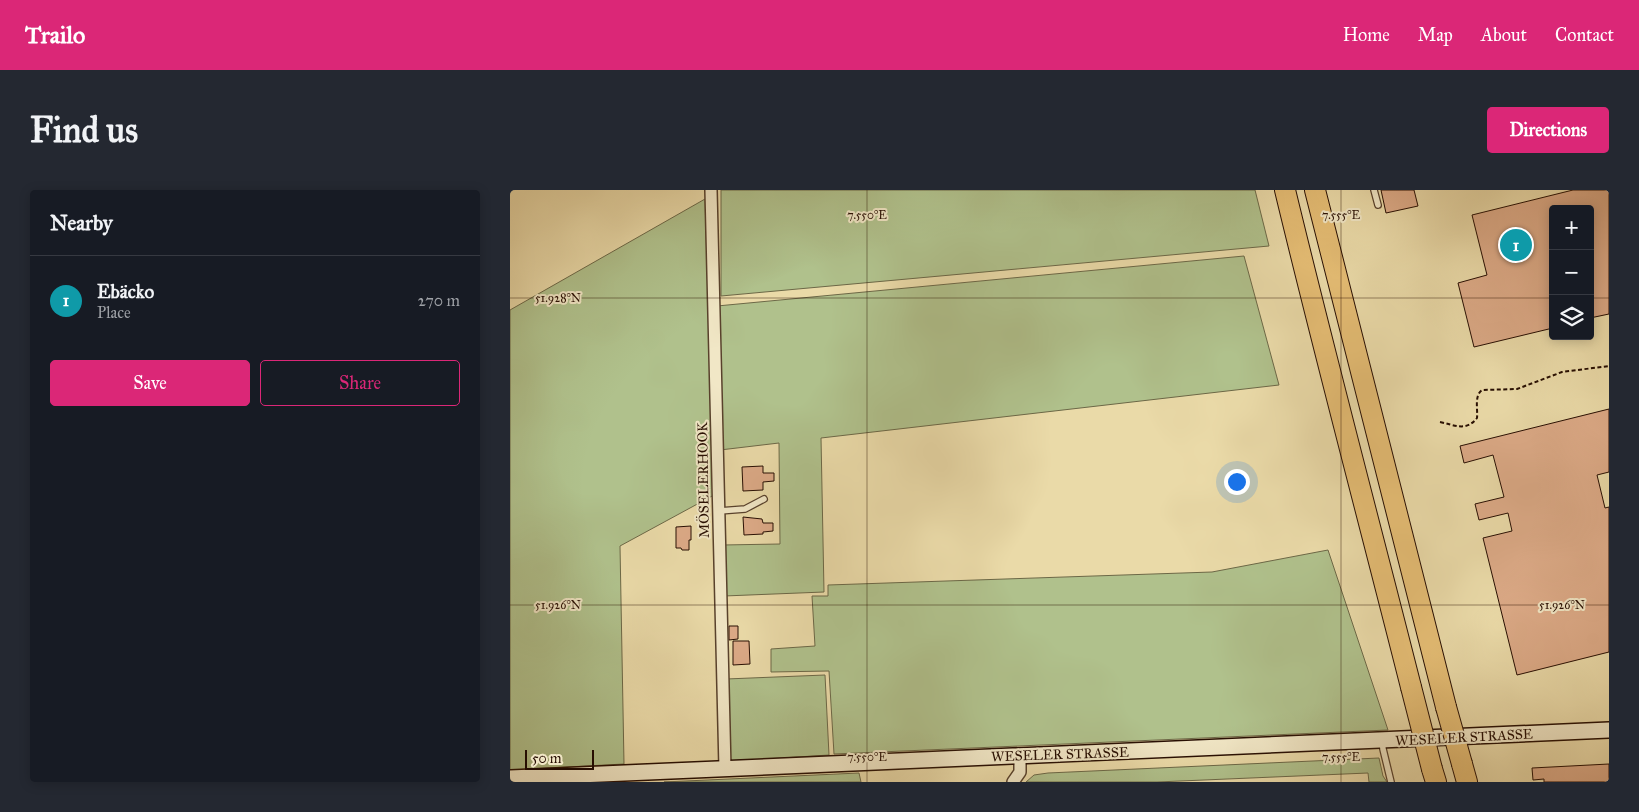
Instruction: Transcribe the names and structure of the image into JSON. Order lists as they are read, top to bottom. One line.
{"streets":{"main road":["WESELER STRASSE"],"street":["MÖSELERHOOK"]},"crossings":[["MÖSELERHOOK","WESELER STRASSE"]],"scale_bar":"50 m","page":{"header":"Trailo","nav":["Home","Map","About","Contact"],"buttons":["Directions",["Save","Share"]],"title":"Find us","heading":"Nearby","map_buttons":["+","−"],"pins":"1","list":[{"mark":"1","name":"Ebäcko","note":"Place","value":"270 m"}],"scale":"50 m"},"coordinates":["7.550°E","7.555°E","51.928°N","51.926°N"]}
